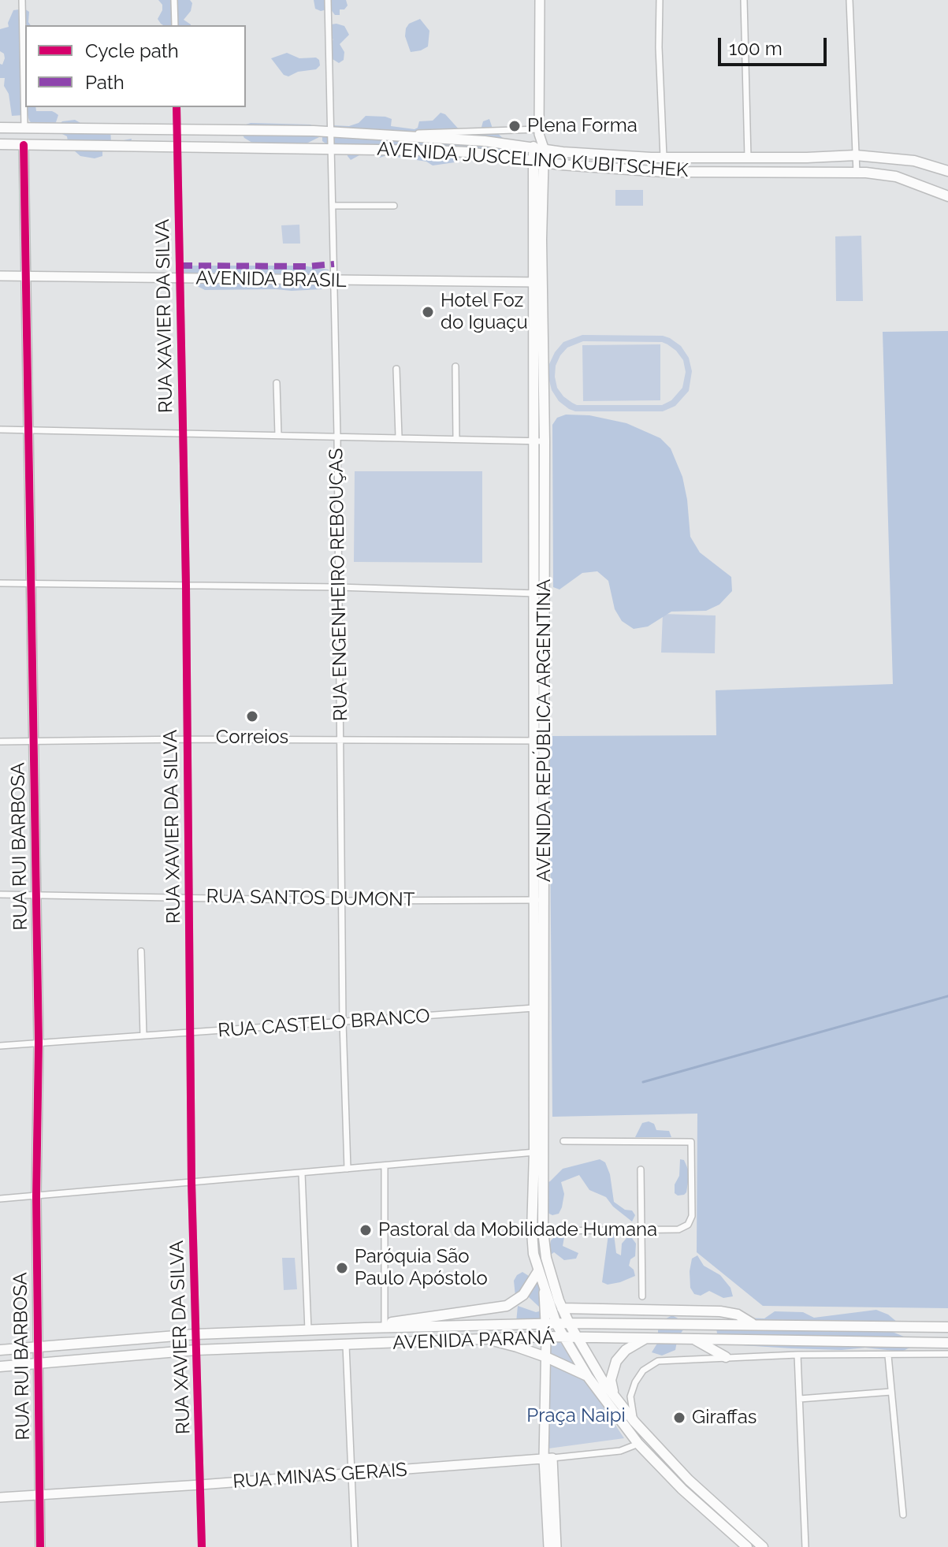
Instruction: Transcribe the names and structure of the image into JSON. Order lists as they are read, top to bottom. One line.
{"streets":{"main road":["AVENIDA JUSCELINO KUBITSCHEK","AVENIDA REPÚBLICA ARGENTINA","AVENIDA PARANÁ"],"street":["AVENIDA BRASIL","RUA XAVIER DA SILVA","RUA ENGENHEIRO REBOUÇAS","RUA RUI BARBOSA","RUA SANTOS DUMONT","RUA CASTELO BRANCO","RUA MINAS GERAIS"]},"crossings":[["AVENIDA JUSCELINO KUBITSCHEK","RUA XAVIER DA SILVA"],["AVENIDA JUSCELINO KUBITSCHEK","RUA ENGENHEIRO REBOUÇAS"],["AVENIDA JUSCELINO KUBITSCHEK","AVENIDA REPÚBLICA ARGENTINA"],["AVENIDA JUSCELINO KUBITSCHEK","RUA RUI BARBOSA"],["AVENIDA BRASIL","RUA XAVIER DA SILVA"],["AVENIDA BRASIL","RUA ENGENHEIRO REBOUÇAS"],["AVENIDA BRASIL","AVENIDA REPÚBLICA ARGENTINA"],["AVENIDA BRASIL","RUA RUI BARBOSA"],["RUA XAVIER DA SILVA","RUA SANTOS DUMONT"],["RUA XAVIER DA SILVA","RUA CASTELO BRANCO"],["RUA XAVIER DA SILVA","AVENIDA PARANÁ"],["RUA XAVIER DA SILVA","RUA MINAS GERAIS"],["RUA ENGENHEIRO REBOUÇAS","RUA SANTOS DUMONT"],["RUA ENGENHEIRO REBOUÇAS","RUA CASTELO BRANCO"],["AVENIDA REPÚBLICA ARGENTINA","RUA SANTOS DUMONT"],["AVENIDA REPÚBLICA ARGENTINA","RUA CASTELO BRANCO"],["AVENIDA REPÚBLICA ARGENTINA","AVENIDA PARANÁ"],["AVENIDA REPÚBLICA ARGENTINA","RUA MINAS GERAIS"],["RUA RUI BARBOSA","RUA SANTOS DUMONT"],["RUA RUI BARBOSA","RUA CASTELO BRANCO"],["RUA RUI BARBOSA","AVENIDA PARANÁ"],["RUA RUI BARBOSA","RUA MINAS GERAIS"]],"parks":["Praça Naipi"],"places":["Plena Forma","Hotel Foz do Iguaçu","Correios","Pastoral da Mobilidade Humana","Paróquia São Paulo Apóstolo","Giraffas"],"legend":["Cycle path","Path"],"scale_bar":"100 m"}
